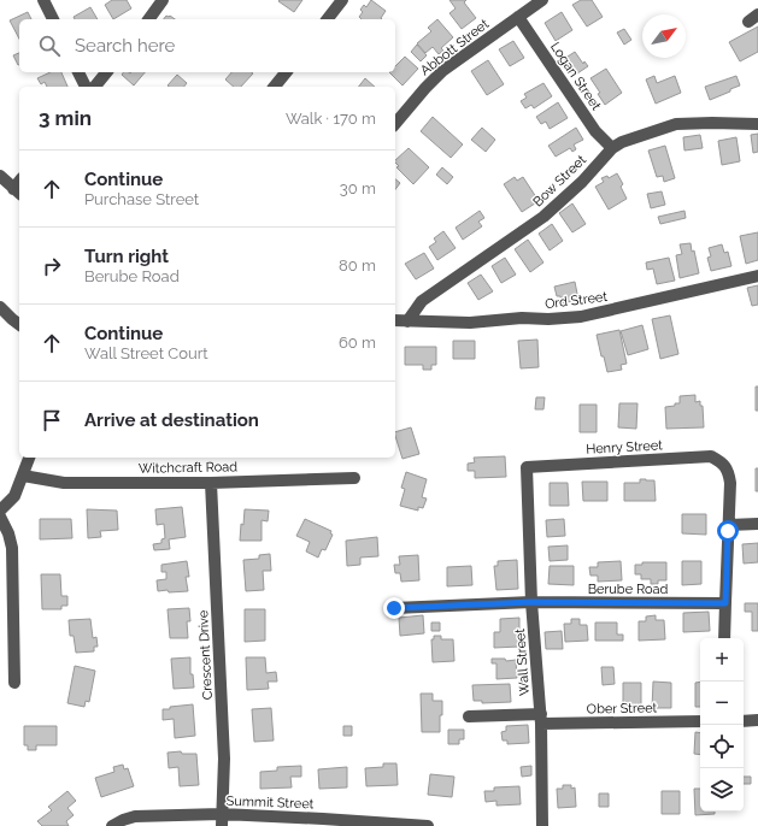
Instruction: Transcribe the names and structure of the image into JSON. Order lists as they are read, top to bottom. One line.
{"streets":{"street":["Abbott Street","Logan Street","Bow Street","Ord Street","Henry Street","Witchcraft Road","Berube Road","Crescent Drive","Wall Street","Ober Street","Summit Street"]},"crossings":[["Abbott Street","Logan Street"],["Logan Street","Bow Street"],["Bow Street","Ord Street"],["Henry Street","Wall Street"],["Witchcraft Road","Crescent Drive"],["Berube Road","Wall Street"],["Crescent Drive","Summit Street"],["Wall Street","Ober Street"]],"north":"top right","page":{"search":"Search here","heading":["3 min","Walk · 170 m"],"list":[["Continue","Purchase Street","30 m"],["Turn right","Berube Road","80 m"],["Continue","Wall Street Court","60 m"],"Arrive at destination"],"map_buttons":["+","−"]}}
